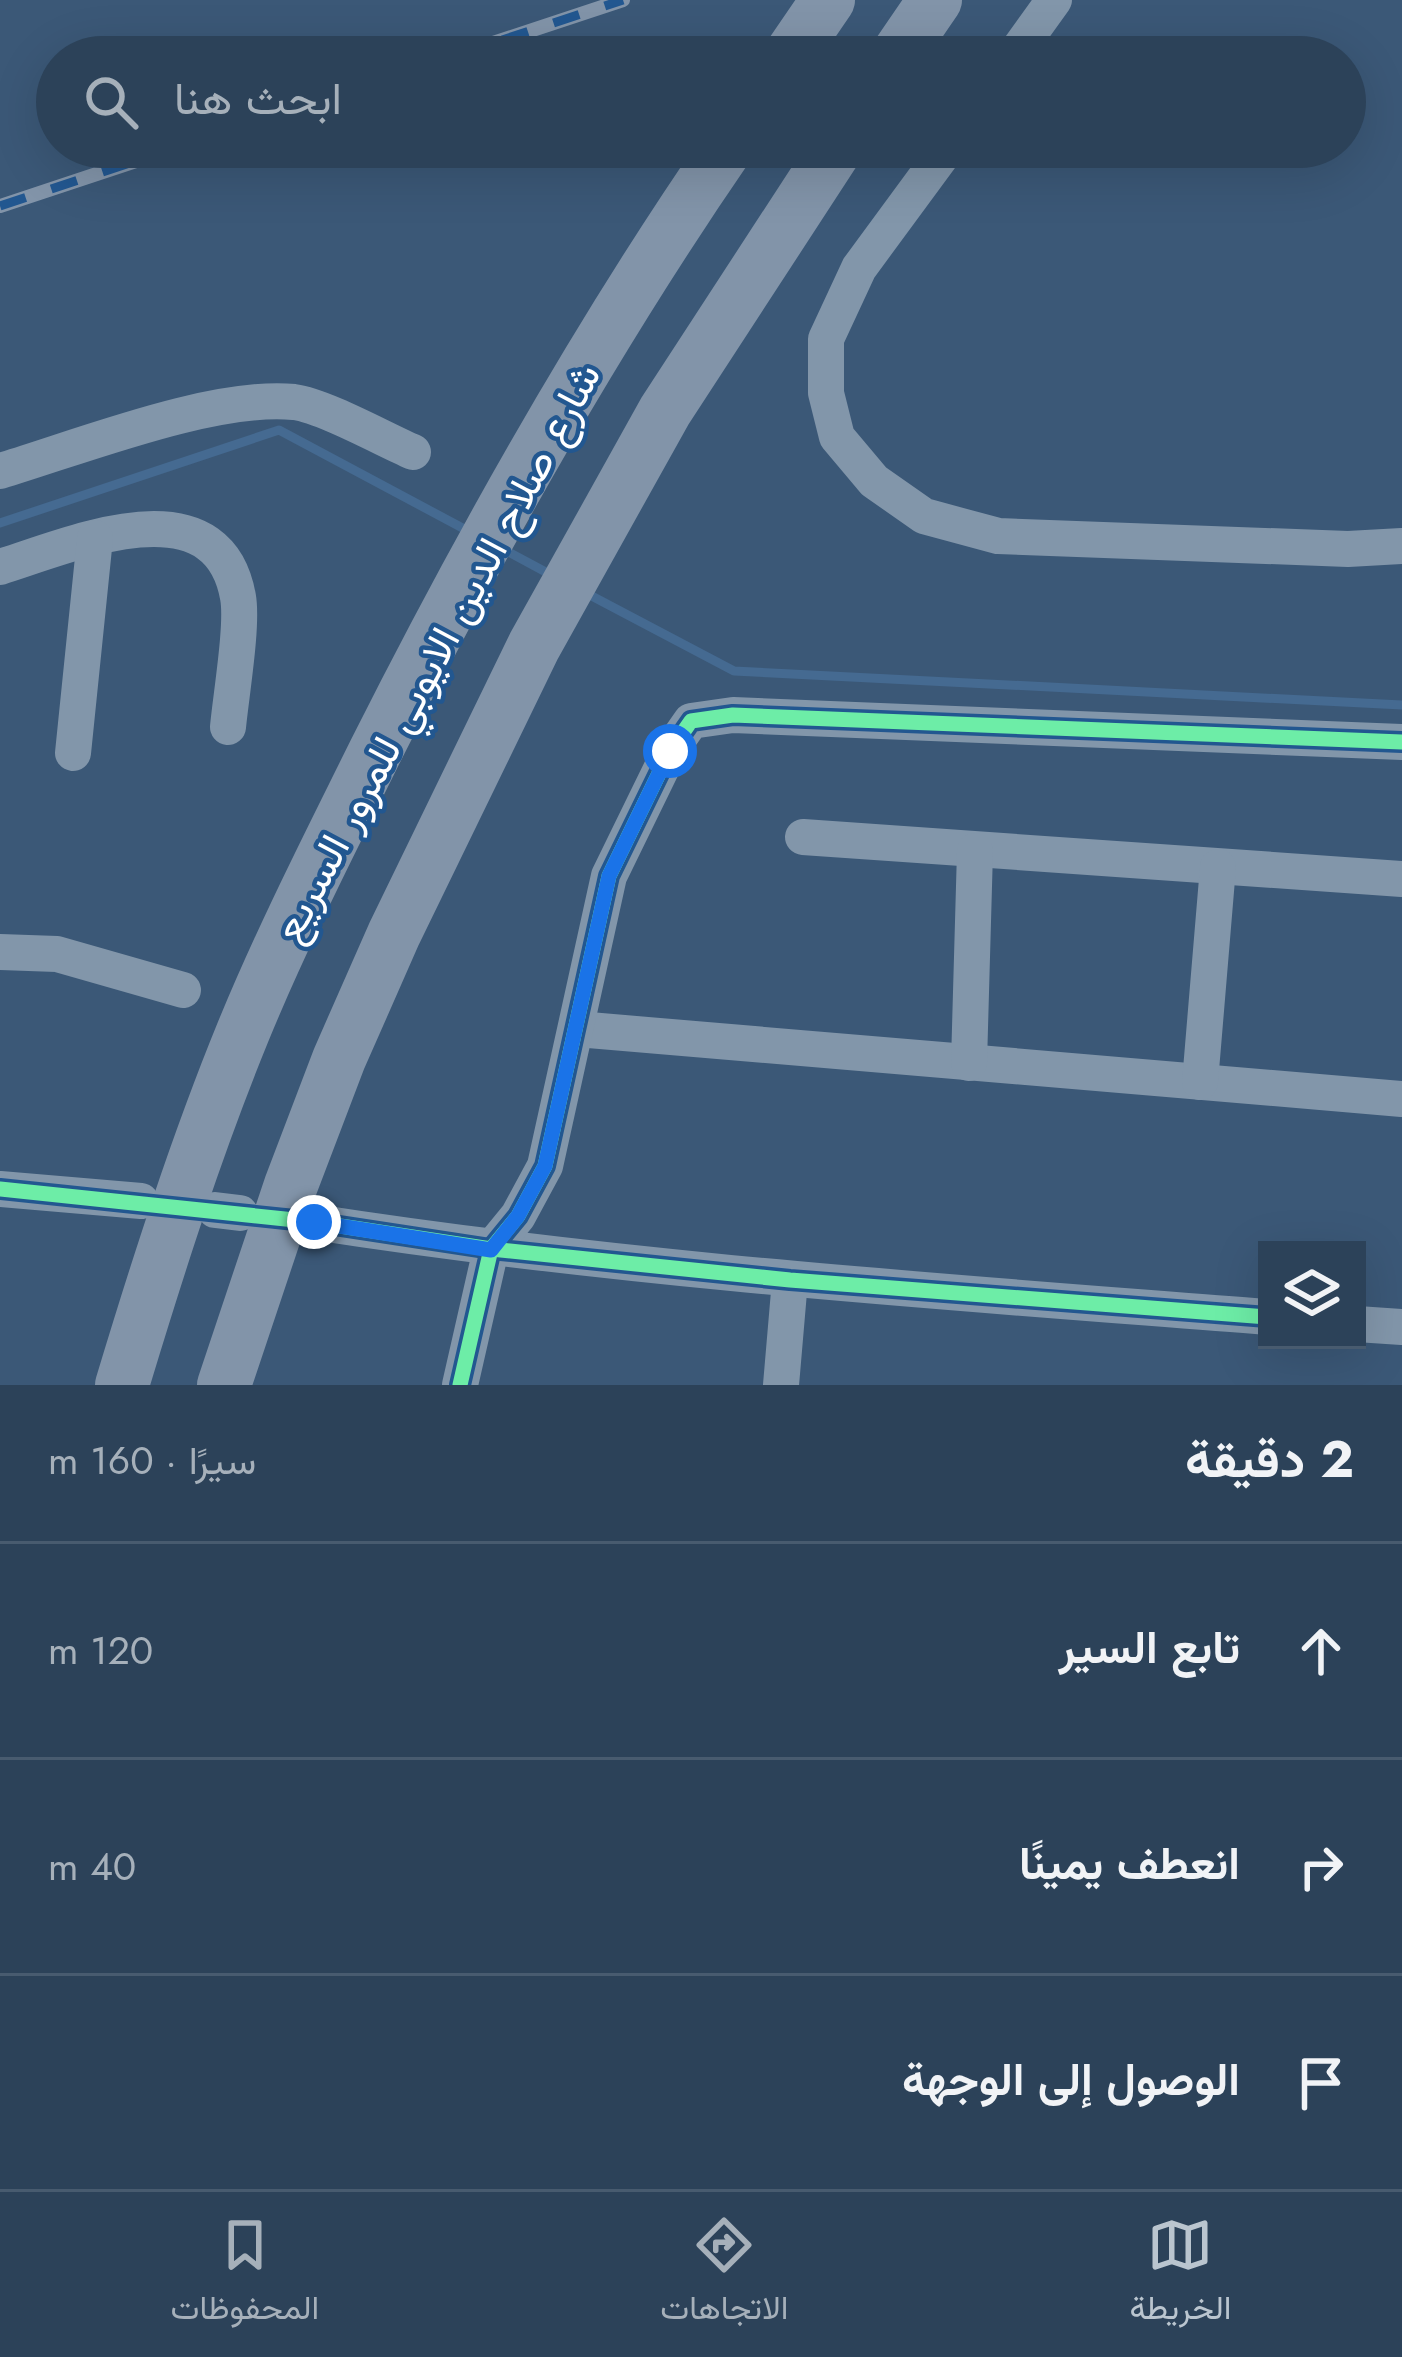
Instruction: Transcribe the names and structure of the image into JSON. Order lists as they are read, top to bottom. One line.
{"streets":{"highway":["شارع صلاح الدين الايوبي للمرور السريع"]},"page":{"search":"ابحث هنا","heading":["2 دقيقة","سيرًا · 160 m"],"list":[["تابع السير","120 m"],["انعطف يمينًا","40 m"],"الوصول إلى الوجهة"],"nav":["الخريطة","الاتجاهات","المحفوظات"]}}
